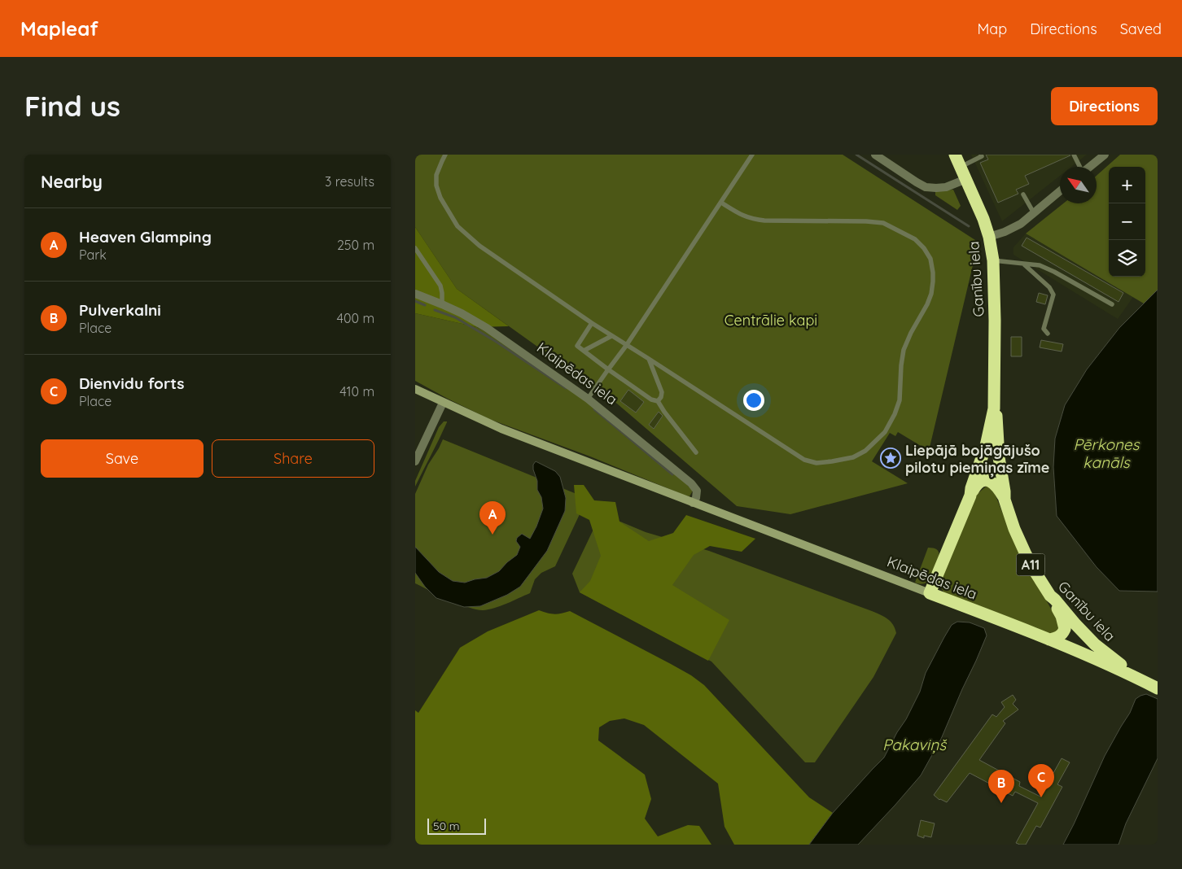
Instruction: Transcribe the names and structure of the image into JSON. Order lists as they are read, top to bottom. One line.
{"streets":{"highway":["Ganību iela","Klaipēdas iela","A11"]},"crossings":[["Ganību iela","Klaipēdas iela"]],"water":["Pērkones kanāls","Pakaviņš"],"parks":["Centrālie kapi"],"places":{"place":["Liepājā bojāgājušo pilotu piemiņas zīme"]},"scale_bar":"50 m","north":"top left","page":{"header":"Mapleaf","nav":["Map","Directions","Saved"],"buttons":["Directions",["Save","Share"]],"title":"Find us","heading":["Nearby","3 results"],"map_buttons":["+","−"],"list":[{"mark":"A","name":"Heaven Glamping","note":"Park","value":"250 m"},{"mark":"B","name":"Pulverkalni","note":"Place","value":"400 m"},{"mark":"C","name":"Dienvidu forts","note":"Place","value":"410 m"}],"pins":["A","C","B"],"scale":"50 m"}}
